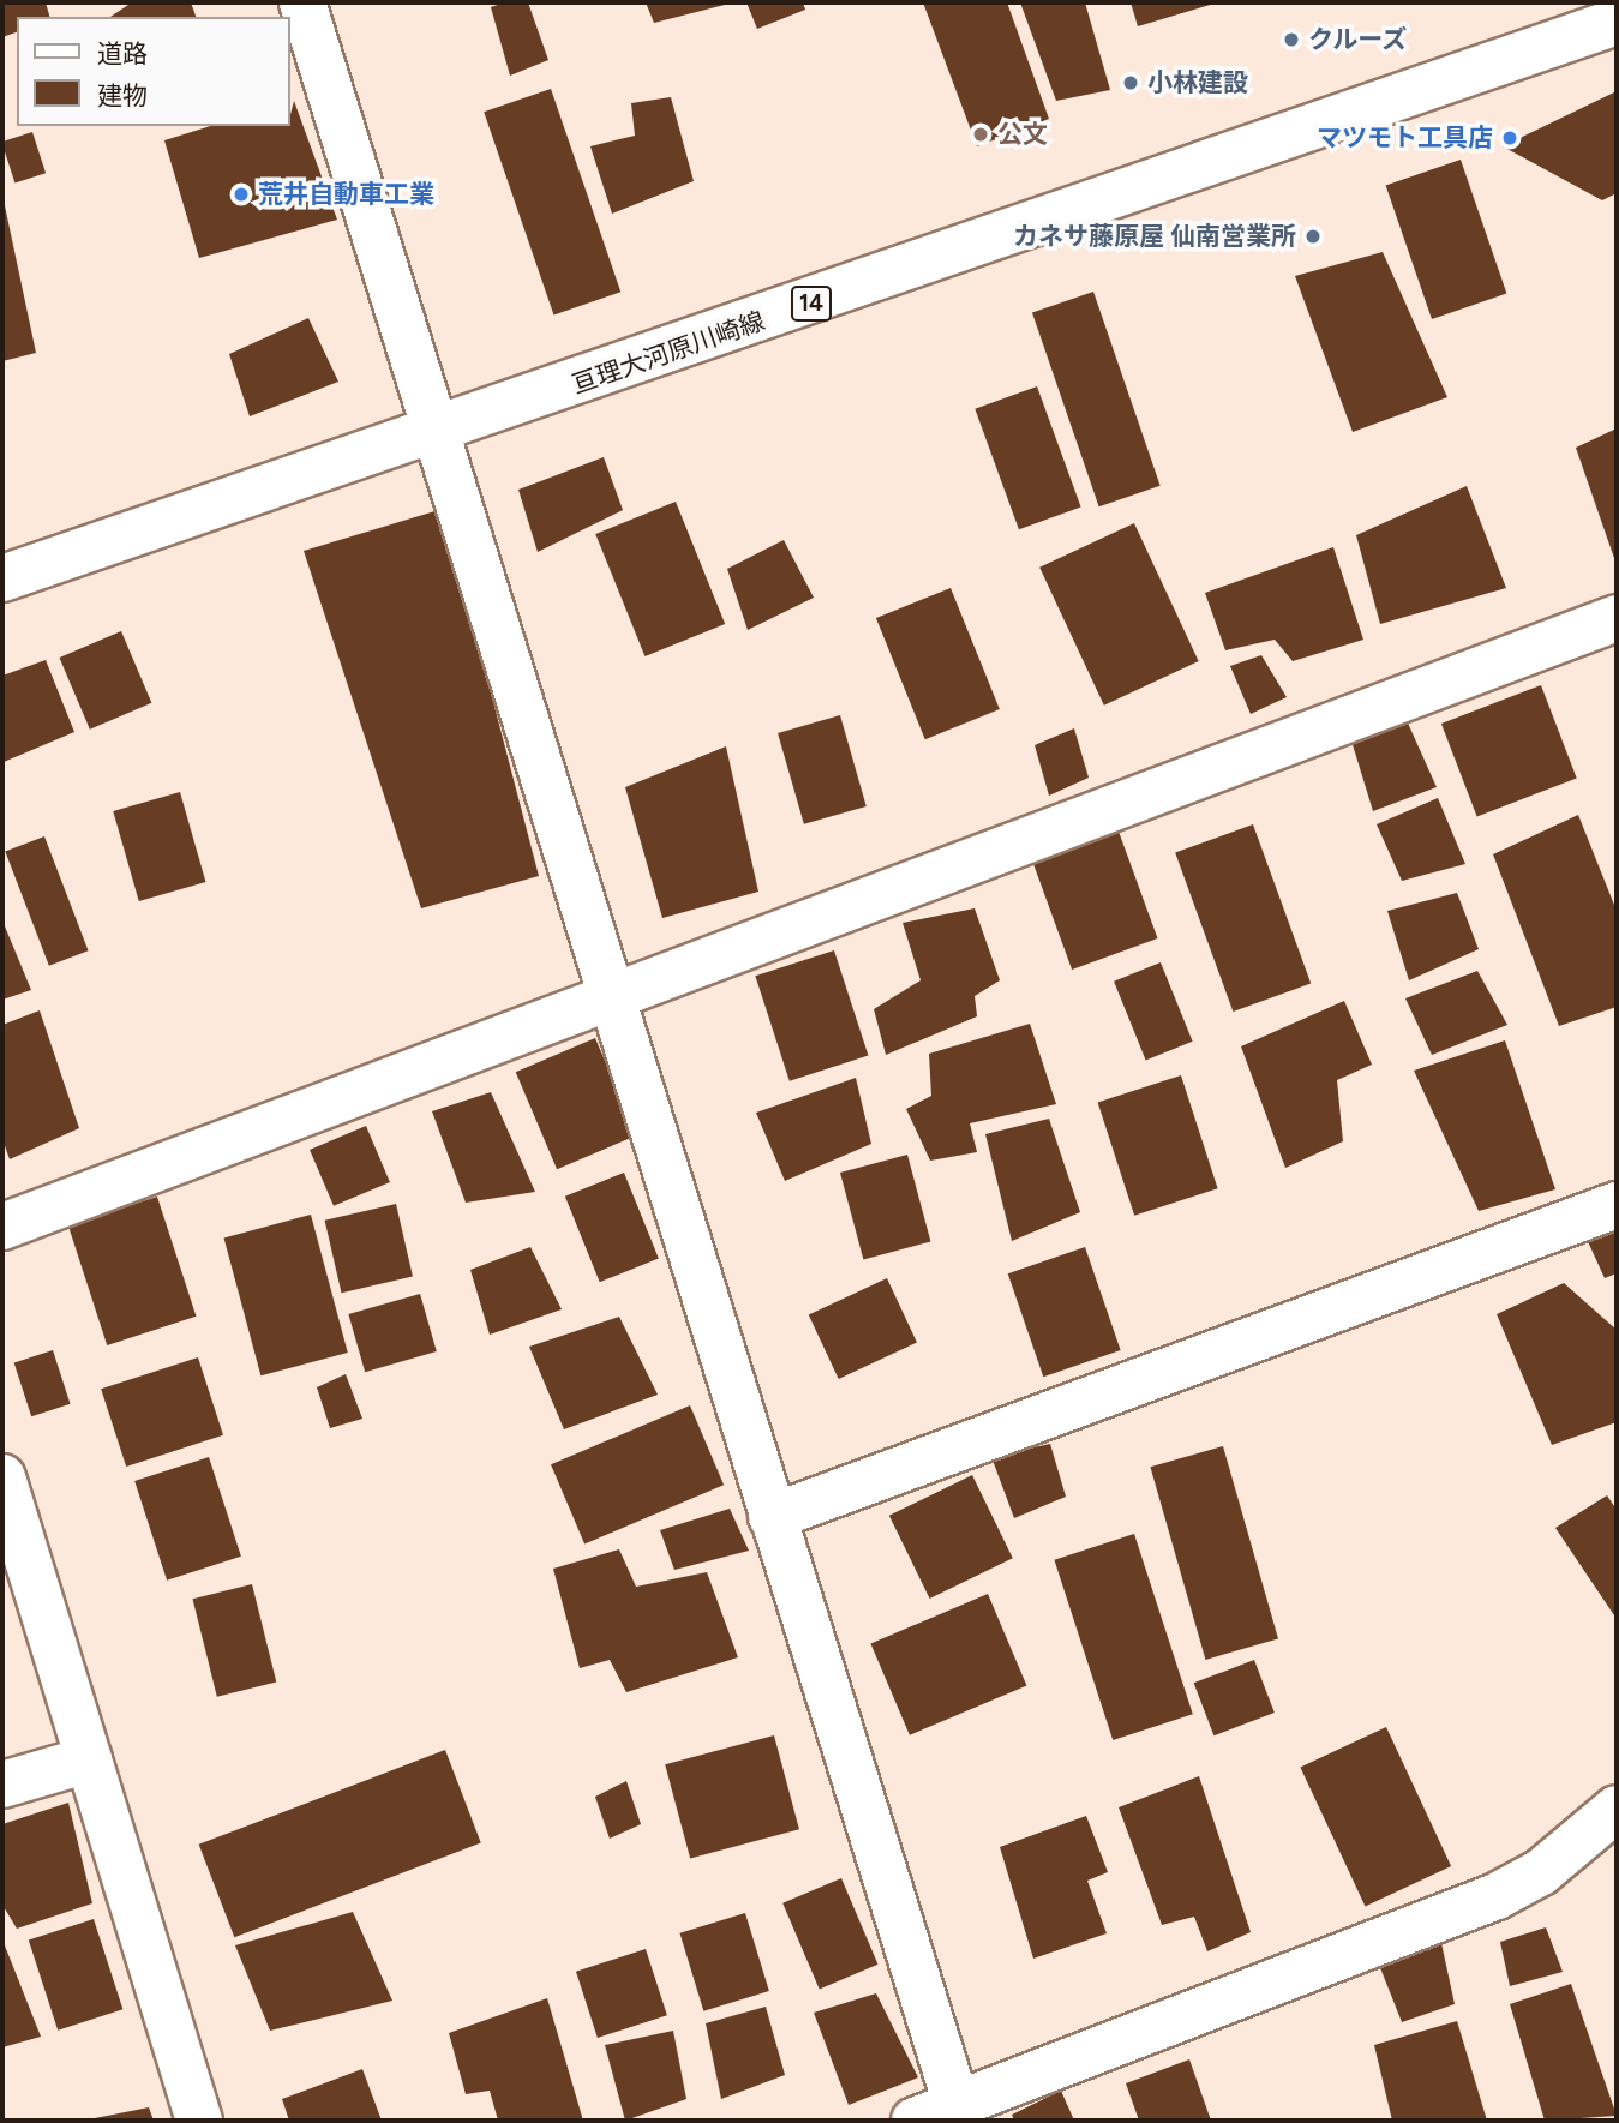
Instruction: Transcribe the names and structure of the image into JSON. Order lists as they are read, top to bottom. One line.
{"streets":{"street":["14","亘理大河原川崎線"]},"places":["クルーズ","小林建設","公文","マツモト工具店","荒井自動車工業","カネサ藤原屋 仙南営業所"],"legend":["道路","建物"]}
